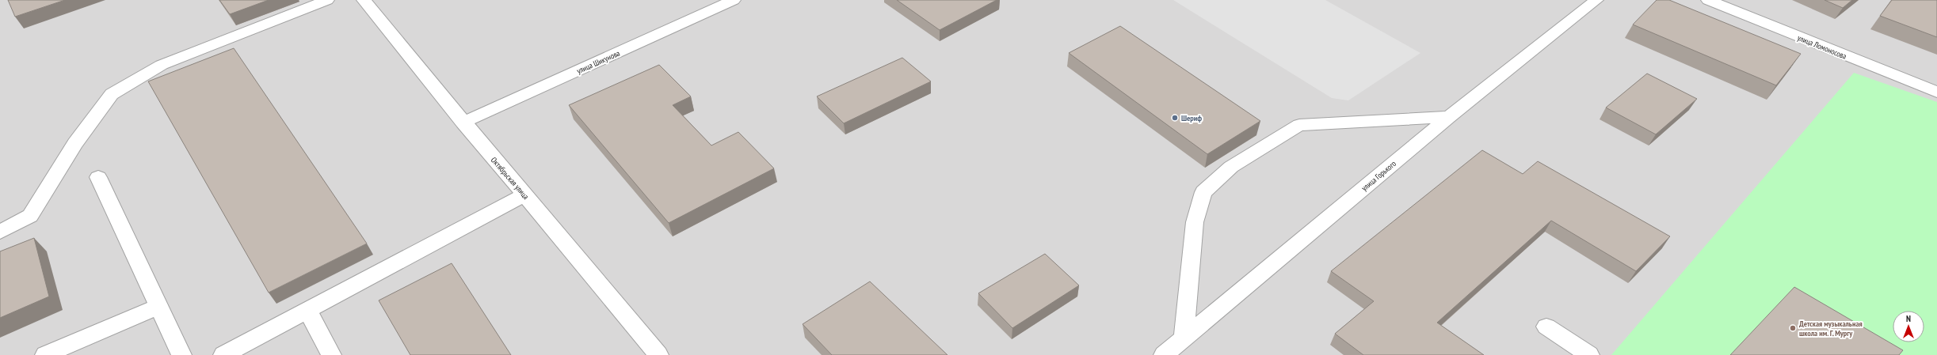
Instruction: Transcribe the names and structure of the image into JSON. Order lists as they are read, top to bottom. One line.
{"streets":{"street":["улица Ломоносова","улица Шикунова","улица Горького","Октябрьская улица"]},"crossings":[["улица Шикунова","Октябрьская улица"]],"places":["Шериф","Детская музыкальная школа им. Г. Мургу"],"north":"top"}
